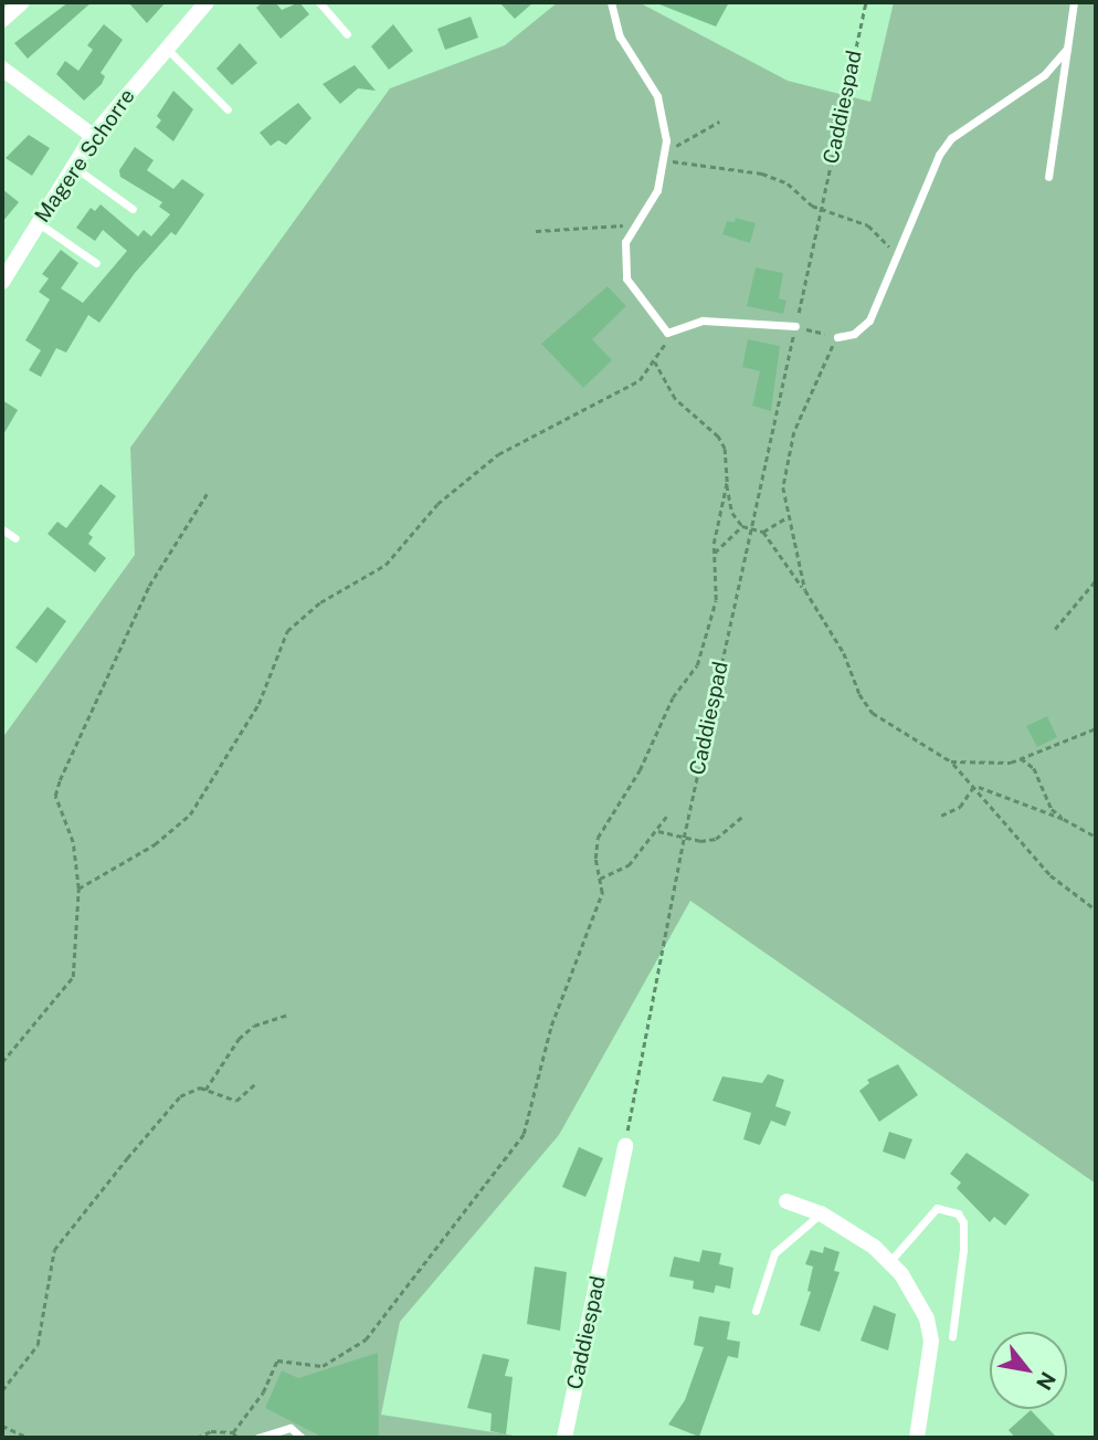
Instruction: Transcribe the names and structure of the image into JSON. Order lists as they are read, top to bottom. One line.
{"streets":{"street":["Caddiespad","Magere Schorre"]},"north":"bottom right"}
